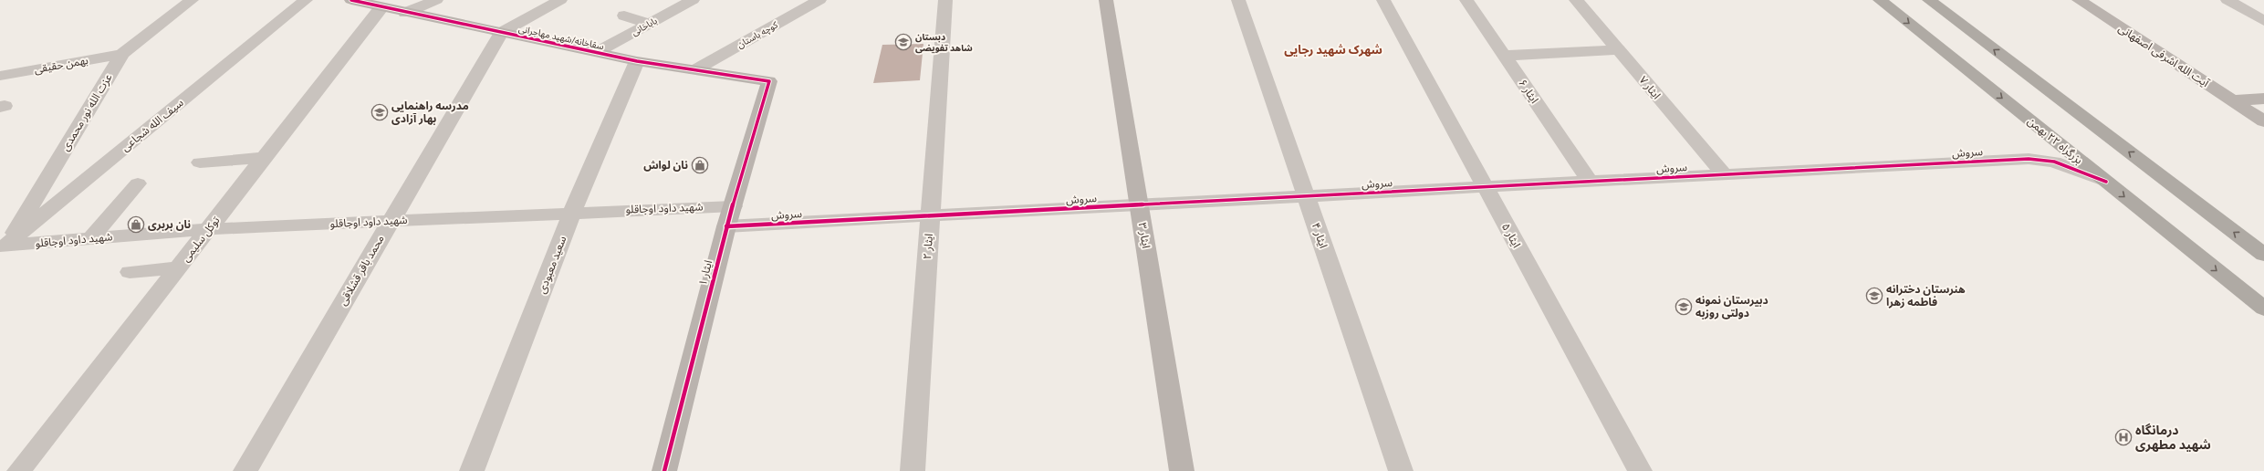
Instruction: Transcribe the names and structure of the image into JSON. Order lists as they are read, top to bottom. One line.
{"streets":{"highway":["بزرگراه ۲۲ بهمن"],"street":["باباخانی","کوچه باستان","سقاخانه/شهید مهاجرانی","آیت الله اشرفی اصفهانی","بهمن حقیقی","ایثار ۷","ایثار ۶","عزت الله نور محمدی","سیف الله شجاعی","سروش","شهید داود اوجاقلو","ایثار ۳","ایثار ۴","ایثار ۵","توکل سلیمی","ایثار ۲","سعید معبودی","محمد باقر قشلاقی","ایثار ۱"]},"crossings":[["باباخانی","سقاخانه/شهید مهاجرانی"],["کوچه باستان","سقاخانه/شهید مهاجرانی"],["سقاخانه/شهید مهاجرانی","توکل سلیمی"],["سقاخانه/شهید مهاجرانی","سعید معبودی"],["سقاخانه/شهید مهاجرانی","محمد باقر قشلاقی"],["سقاخانه/شهید مهاجرانی","ایثار ۱"],["بهمن حقیقی","عزت الله نور محمدی"],["ایثار ۷","سروش"],["ایثار ۶","سروش"],["عزت الله نور محمدی","سیف الله شجاعی"],["عزت الله نور محمدی","شهید داود اوجاقلو"],["سیف الله شجاعی","شهید داود اوجاقلو"],["سروش","ایثار ۳"],["سروش","ایثار ۴"],["سروش","ایثار ۵"],["سروش","ایثار ۲"],["سروش","ایثار ۱"],["شهید داود اوجاقلو","توکل سلیمی"],["شهید داود اوجاقلو","سعید معبودی"],["شهید داود اوجاقلو","محمد باقر قشلاقی"],["شهید داود اوجاقلو","ایثار ۱"]],"districts":["شهرک شهید رجایی"],"places":{"school or university":["دبستان شاهد تفویضی","مدرسه راهنمایی بهار آزادی","هنرستان دخترانه فاطمه زهرا","دبیرستان نمونه دولتی روزبه"],"shop":["نان لواش","نان بربری"],"hospital":["درمانگاه شهید مطهری"]}}
